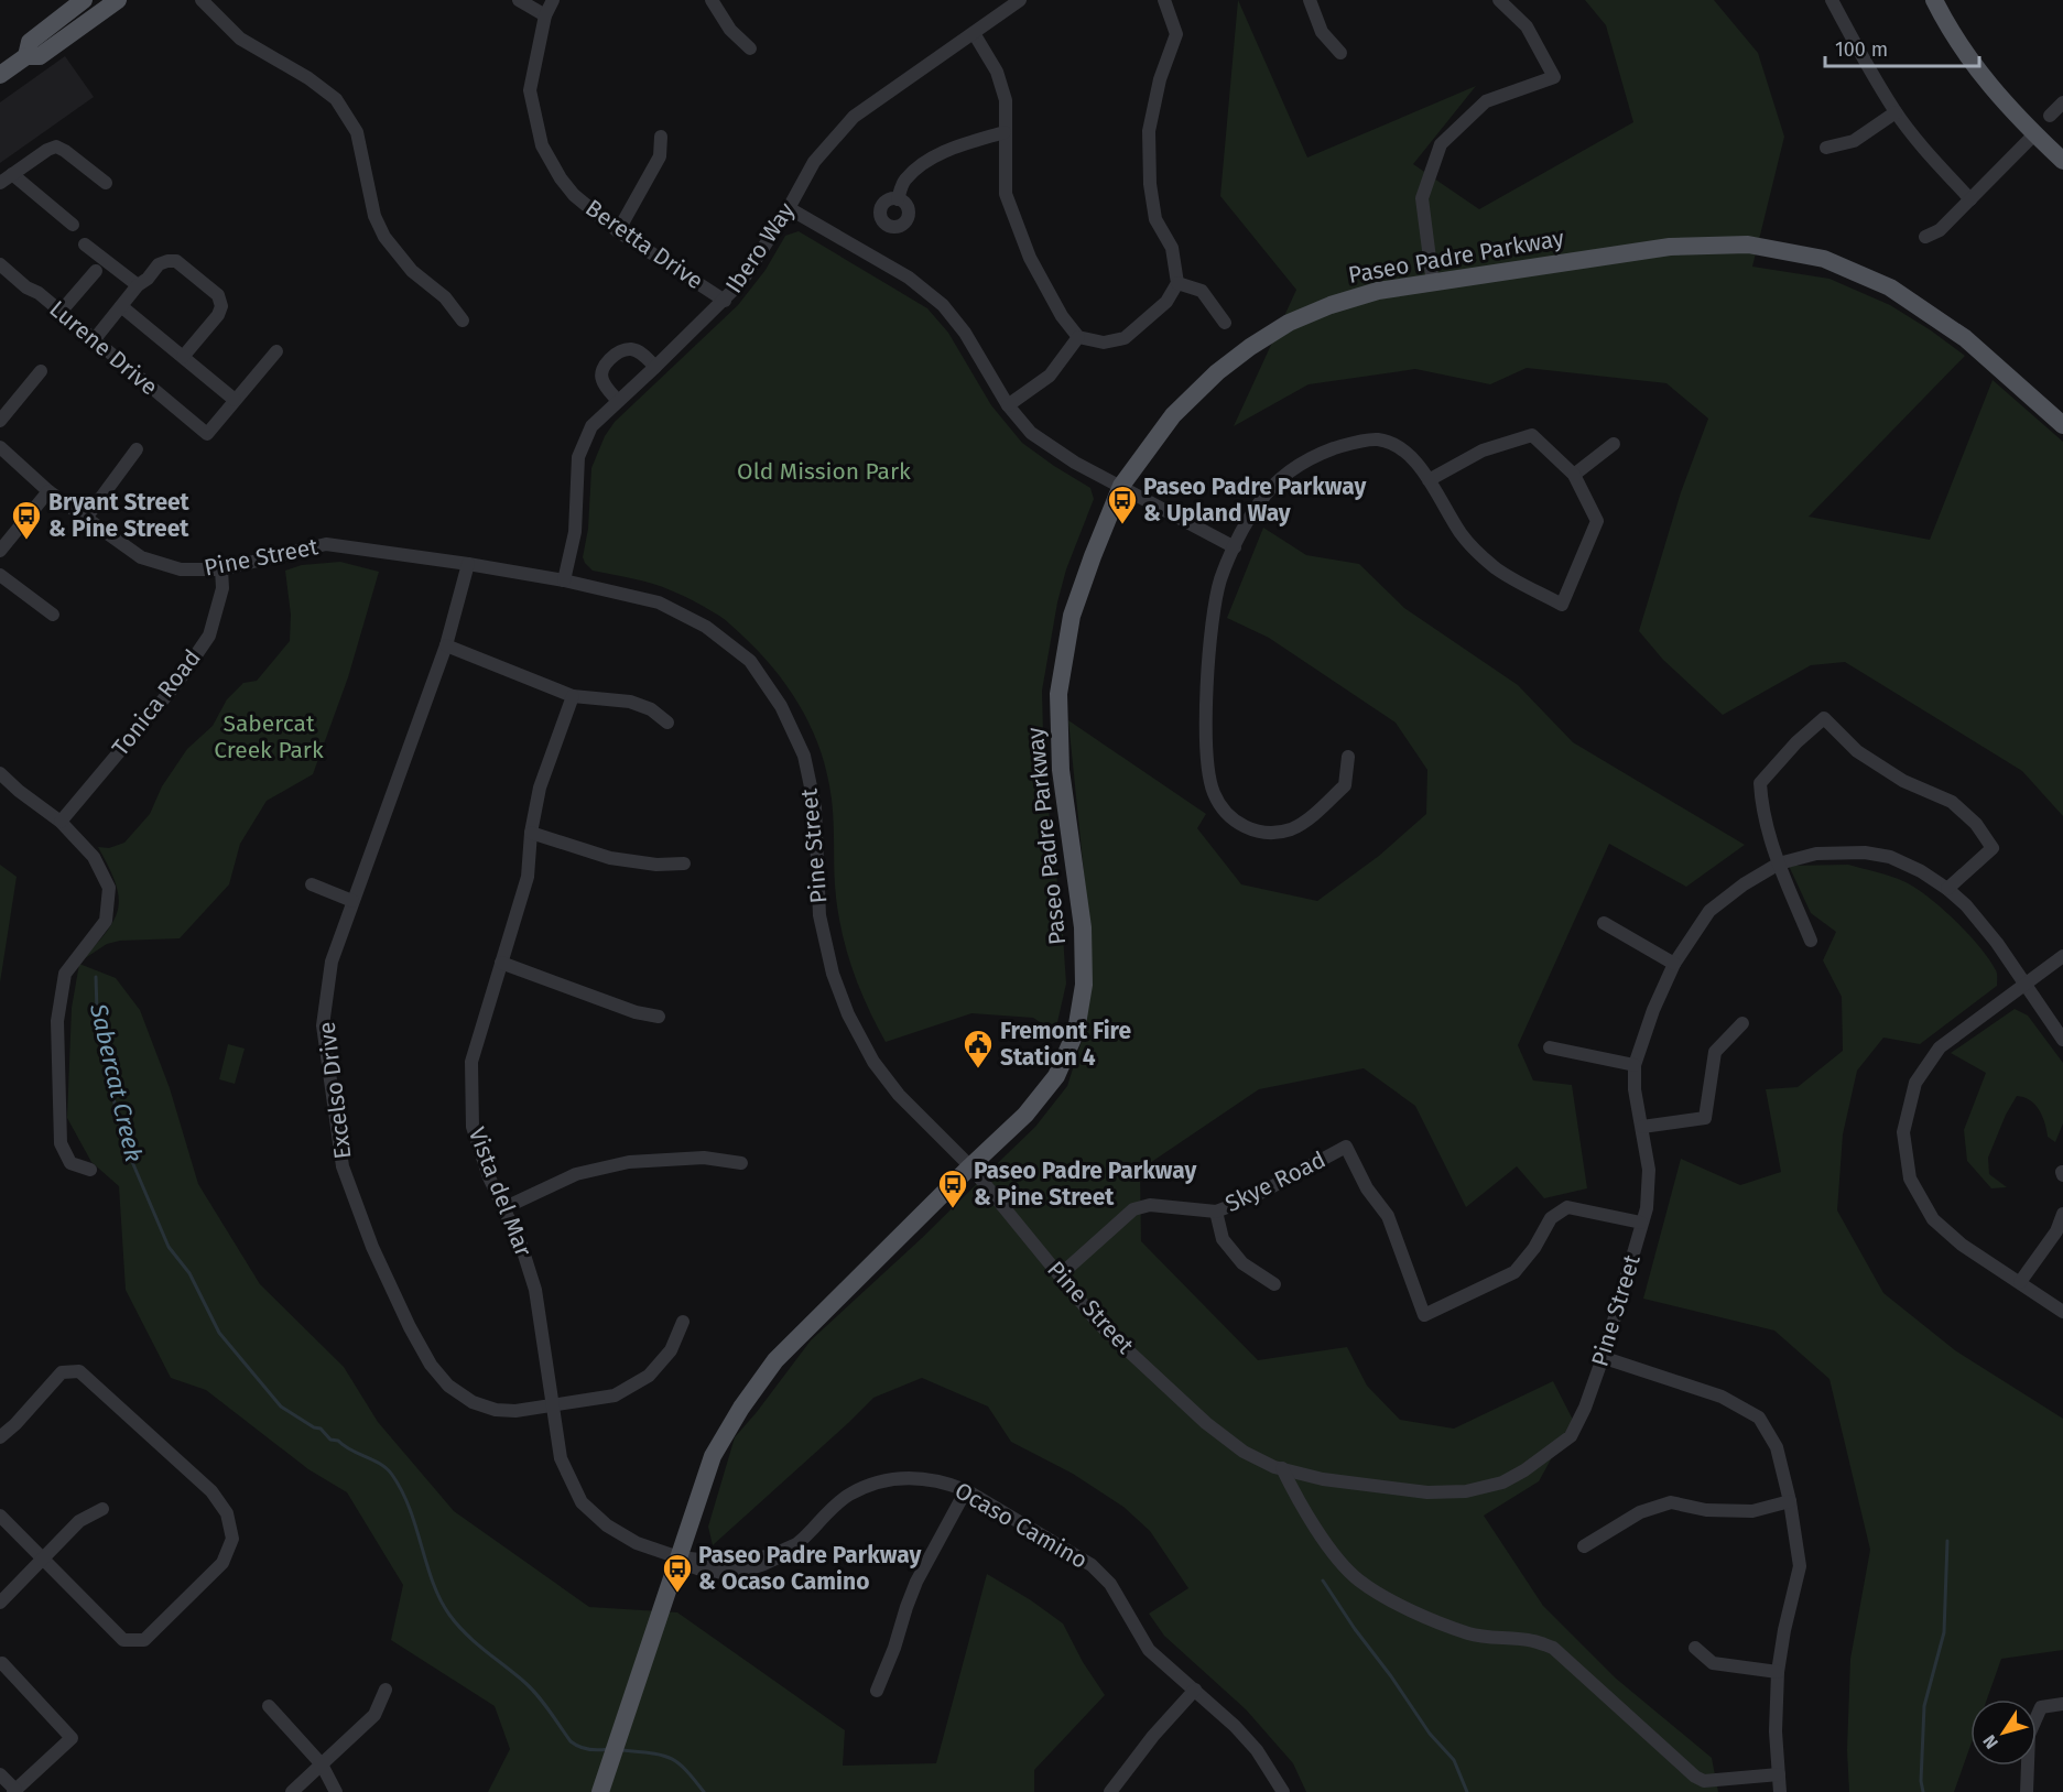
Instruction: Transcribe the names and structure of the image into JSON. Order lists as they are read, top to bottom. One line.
{"streets":{"main road":["Paseo Padre Parkway"],"street":["Beretta Drive","Ibero Way","Lurene Drive","Pine Street","Tonica Road","Excelso Drive","Skye Road","Vista del Mar","Ocaso Camino"]},"crossings":[["Beretta Drive","Ibero Way"],["Ibero Way","Pine Street"],["Paseo Padre Parkway","Pine Street"],["Paseo Padre Parkway","Vista del Mar"],["Paseo Padre Parkway","Ocaso Camino"],["Pine Street","Tonica Road"],["Pine Street","Excelso Drive"],["Pine Street","Skye Road"],["Excelso Drive","Vista del Mar"],["Vista del Mar","Ocaso Camino"]],"water":["Sabercat Creek"],"parks":["Old Mission Park","Sabercat Creek Park"],"places":{"bus stop":["Paseo Padre Parkway & Upland Way","Bryant Street & Pine Street","Paseo Padre Parkway & Pine Street","Paseo Padre Parkway & Ocaso Camino"],"public building":["Fremont Fire Station 4"]},"scale_bar":"100 m","north":"bottom left"}
